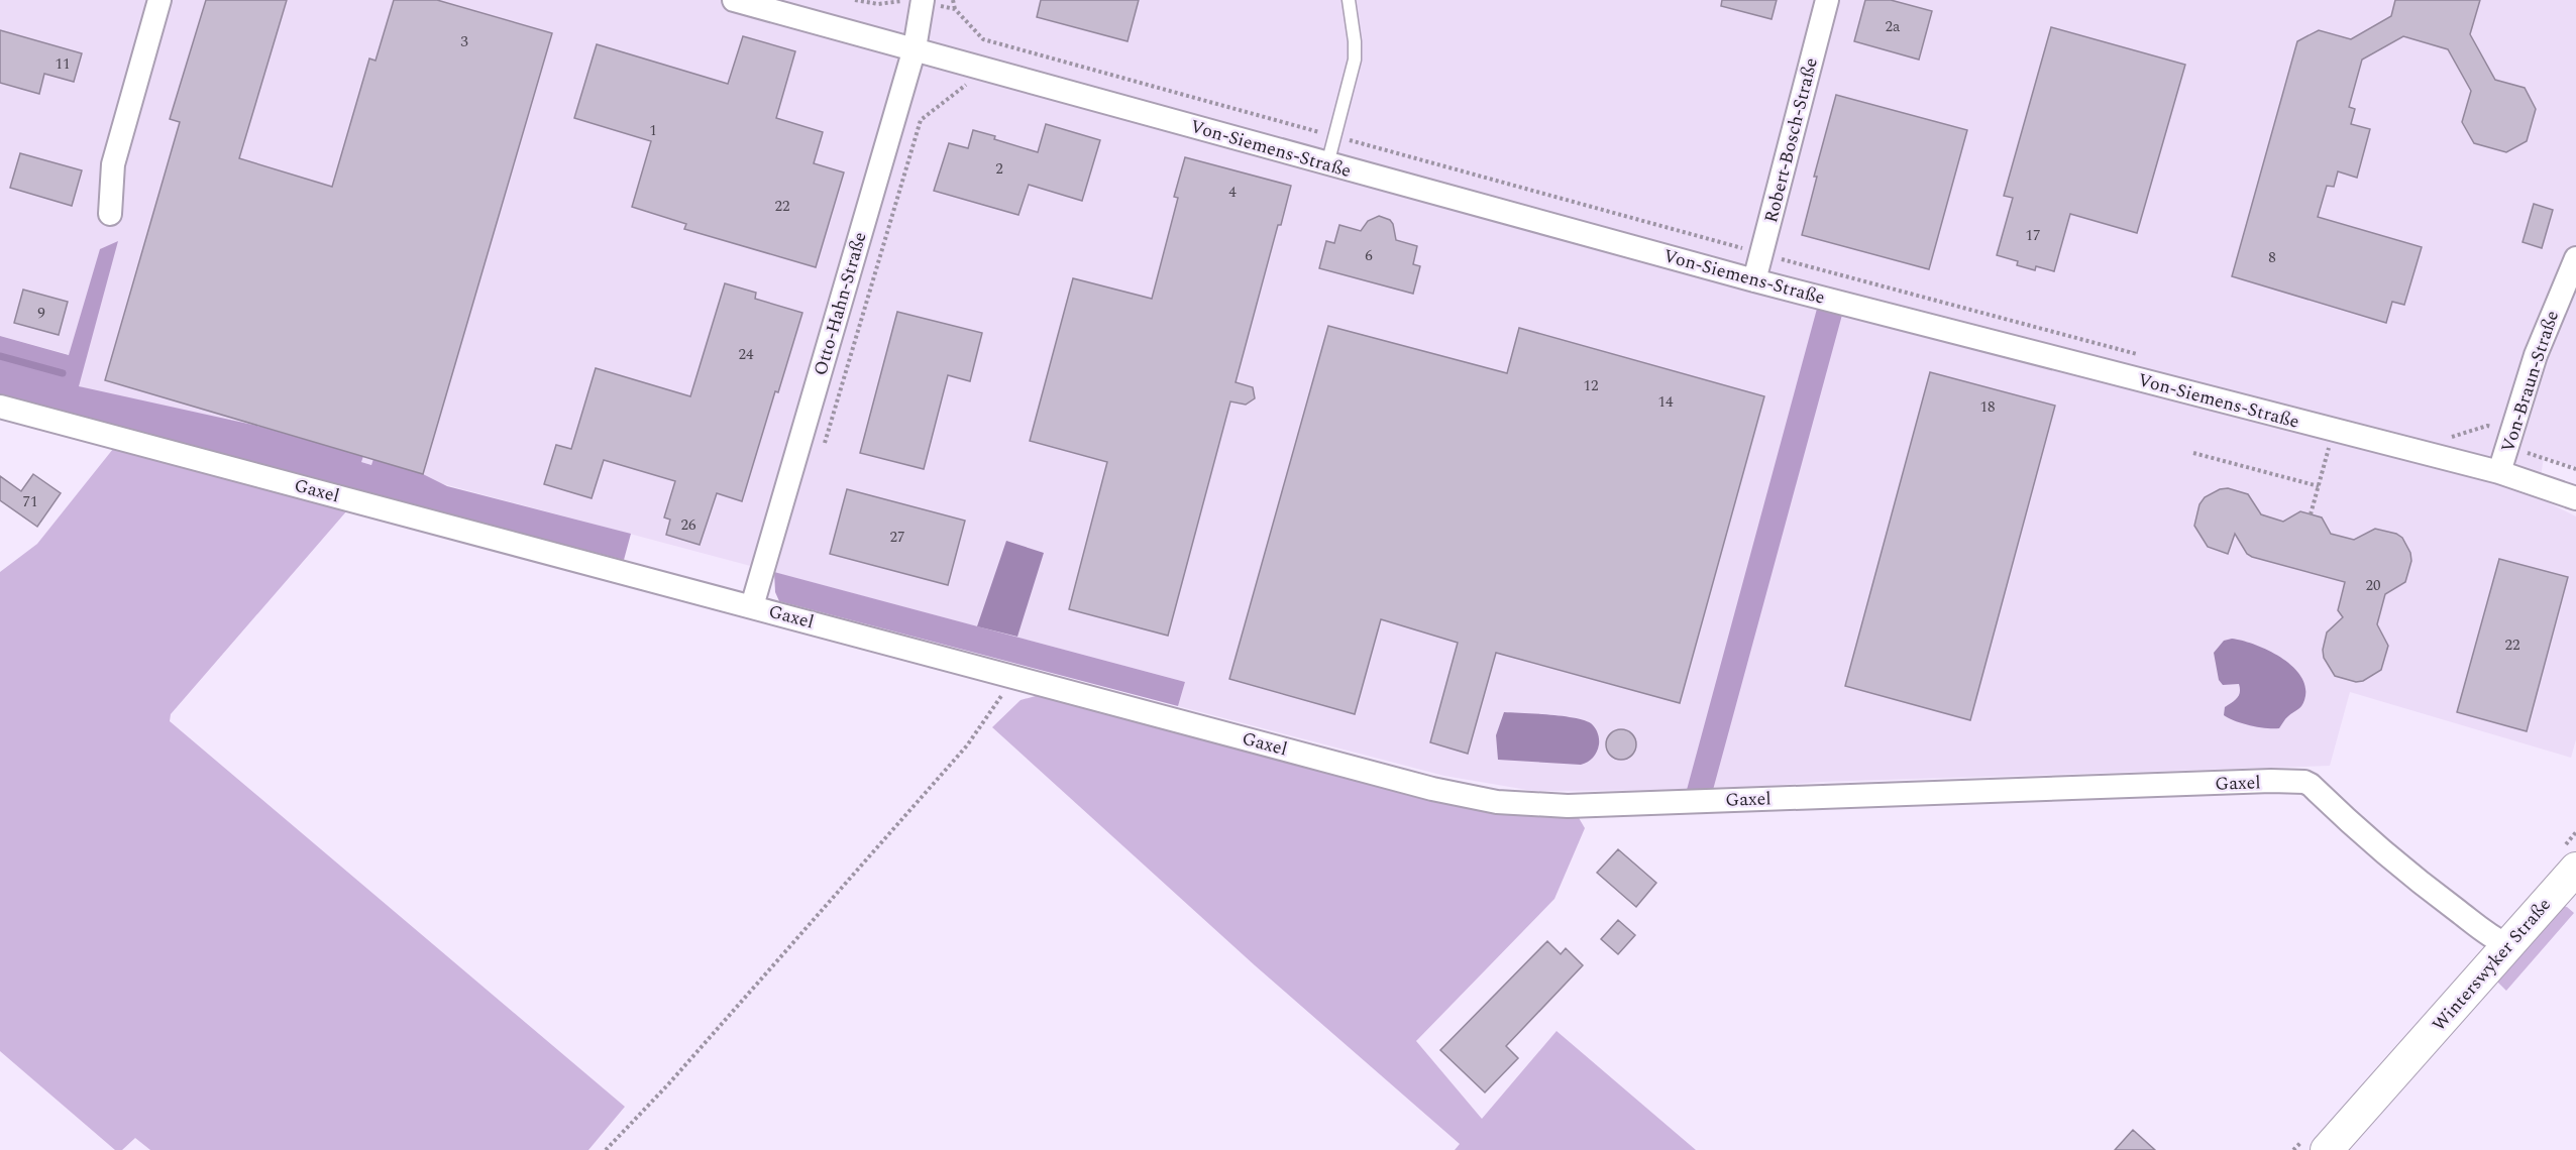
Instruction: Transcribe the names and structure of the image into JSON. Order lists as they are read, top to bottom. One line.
{"streets":{"street":["Robert-Bosch-Straße","Von-Siemens-Straße","Otto-Hahn-Straße","Von-Braun-Straße","Gaxel","Winterswyker Straße"]},"crossings":[["Robert-Bosch-Straße","Von-Siemens-Straße"],["Von-Siemens-Straße","Otto-Hahn-Straße"],["Von-Siemens-Straße","Von-Braun-Straße"],["Otto-Hahn-Straße","Gaxel"],["Gaxel","Winterswyker Straße"]],"house_numbers":["2a","3","11","1","2","4","22","17","6","8","9","24","12","14","18","71","26","27","20","22"]}
